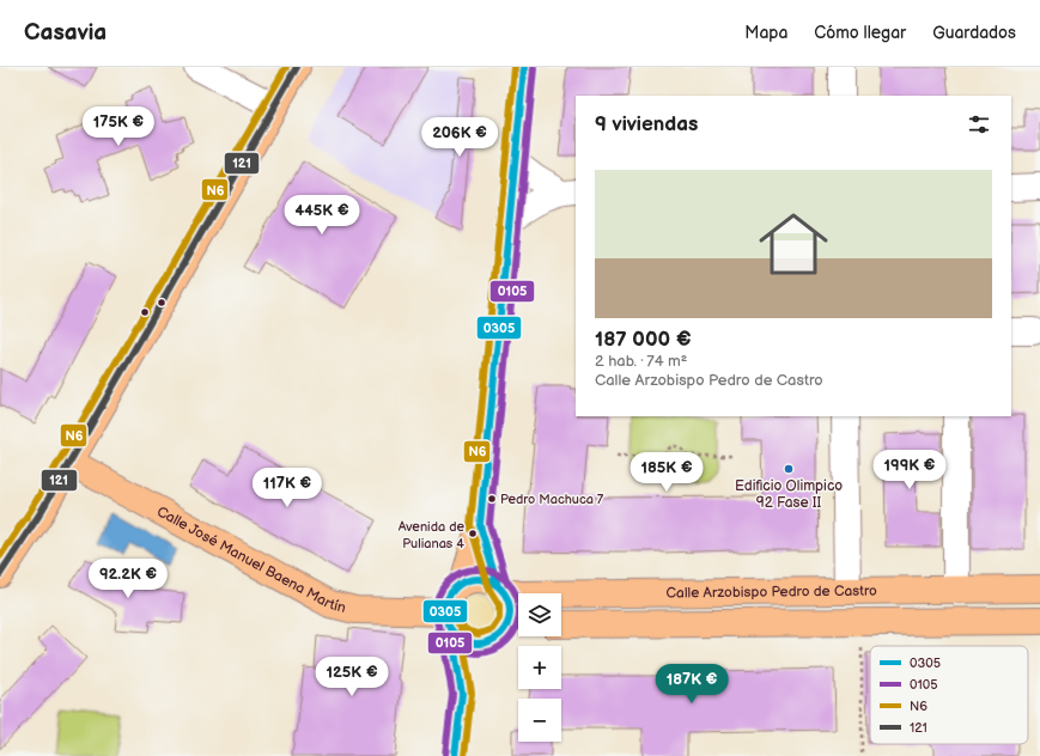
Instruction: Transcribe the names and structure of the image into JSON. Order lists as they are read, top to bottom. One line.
{"streets":{"main road":["Calle José Manuel Baena Martín","Calle Arzobispo Pedro de Castro"]},"crossings":[["Calle José Manuel Baena Martín","Calle Arzobispo Pedro de Castro"]],"places":["Edificio Olimpico 92 Fase II","Pedro Machuca 7","Avenida de Pulianas 4"],"lines":["transit line 0305","transit line N6","transit line 121","transit line 0105"],"legend":["0305","0105","N6","121"],"page":{"header":"Casavia","nav":["Mapa","Cómo llegar","Guardados"],"heading":"9 viviendas","price":["175K €","206K €","445K €","199K €","185K €","117K €","92.2K €","125K €","187K €"],"list":[{"name":"187 000 €","note":"2 hab. · 74 m² · Calle Arzobispo Pedro de Castro"}],"map_buttons":["+","−"]}}
